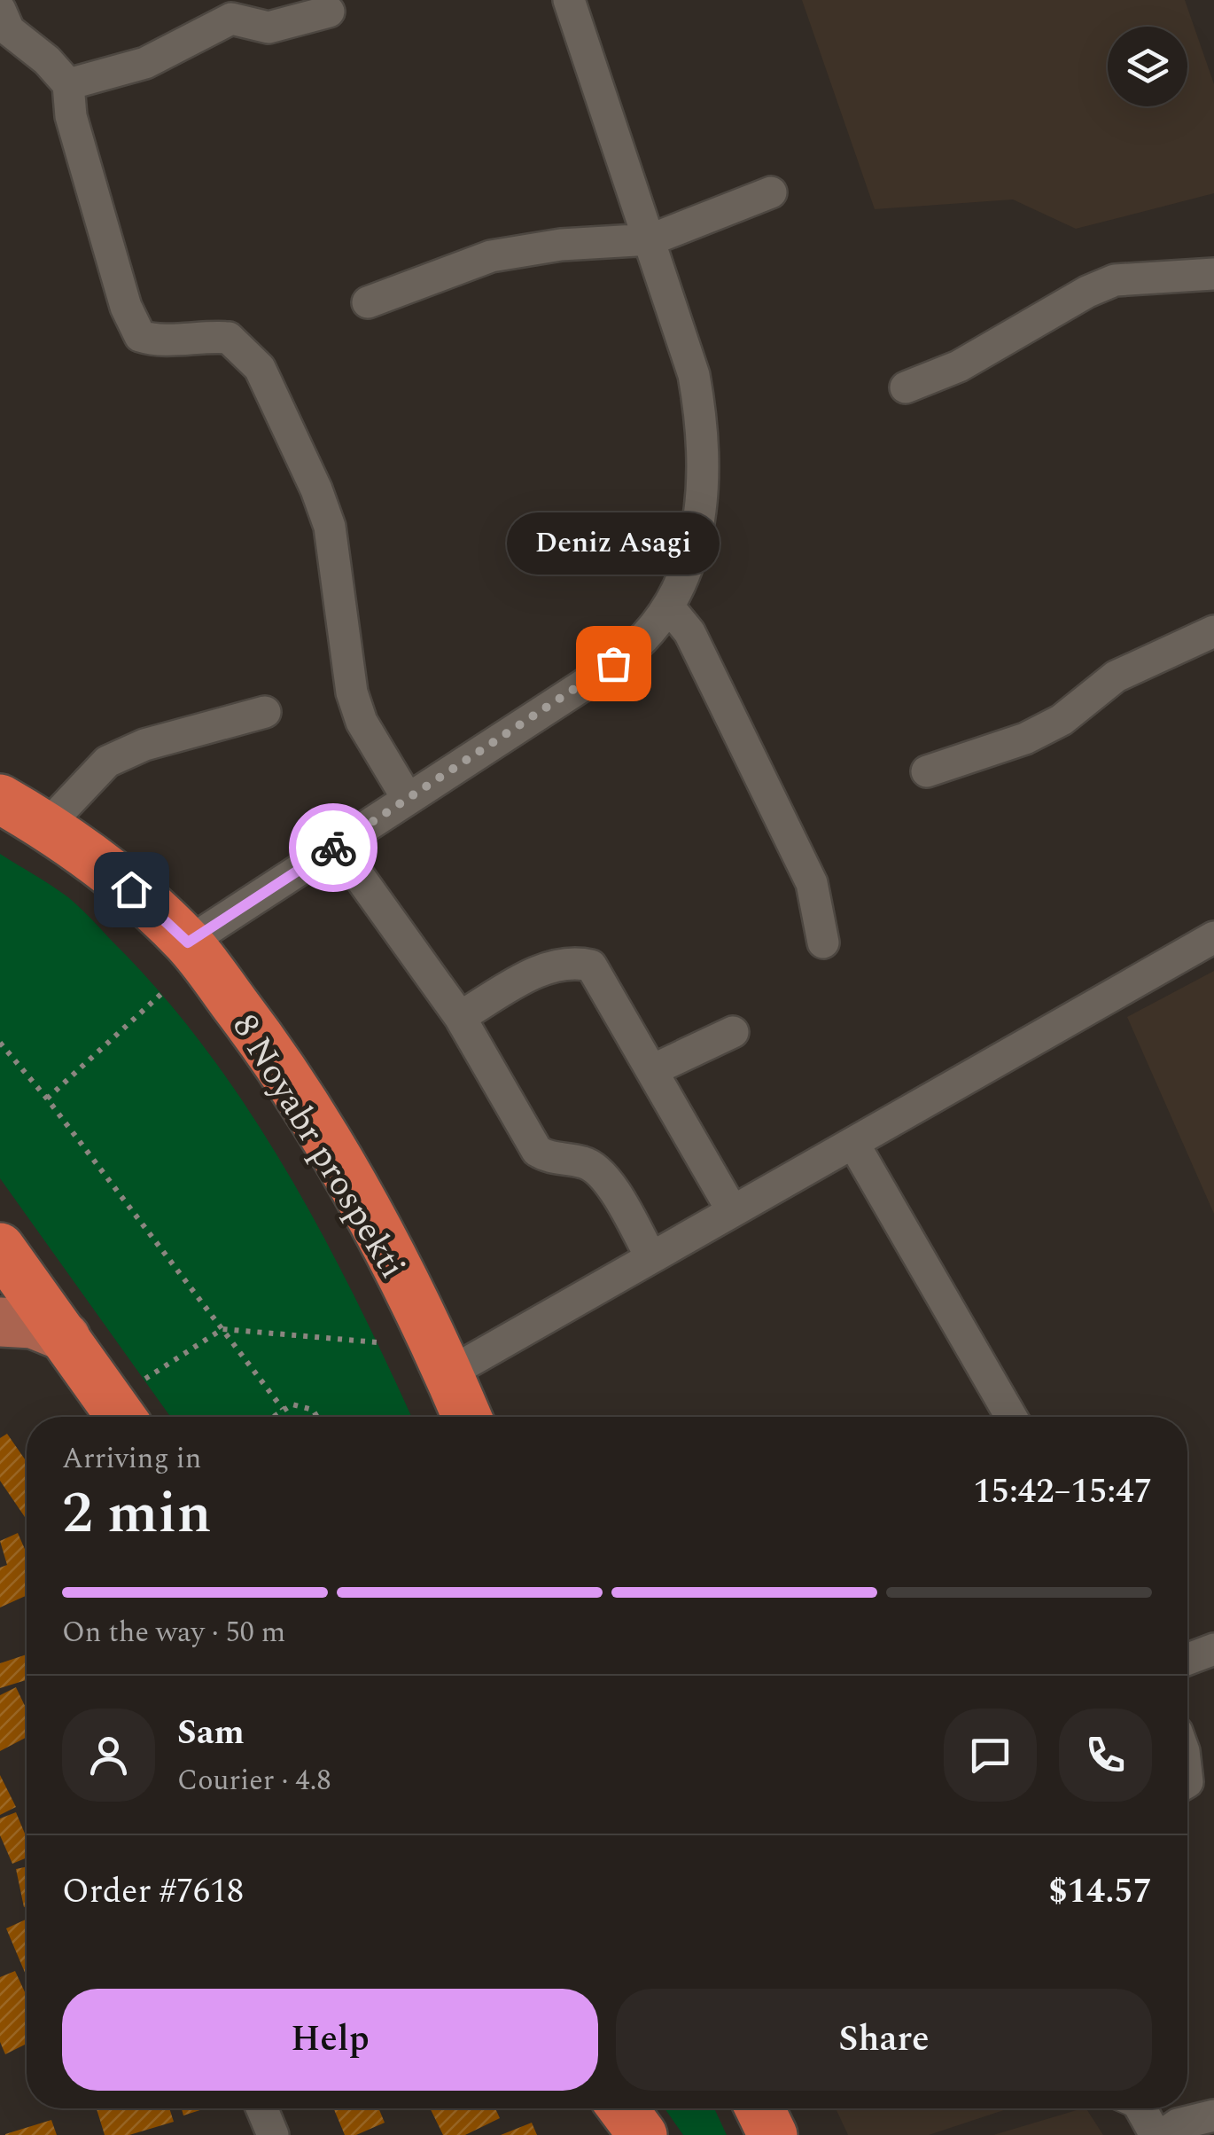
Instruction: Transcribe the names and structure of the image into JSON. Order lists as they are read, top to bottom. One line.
{"streets":{"highway":["8 Noyabr prospekti"]},"places":["Deniz Asagi"],"page":{"bubble":"Deniz Asagi","heading":["2 min","Arriving in","15:42–15:47"],"panel":["Sam","Courier · 4.8","Order #7618","$14.57"],"bar":"On the way · 50 m","buttons":["Help","Share"]}}
